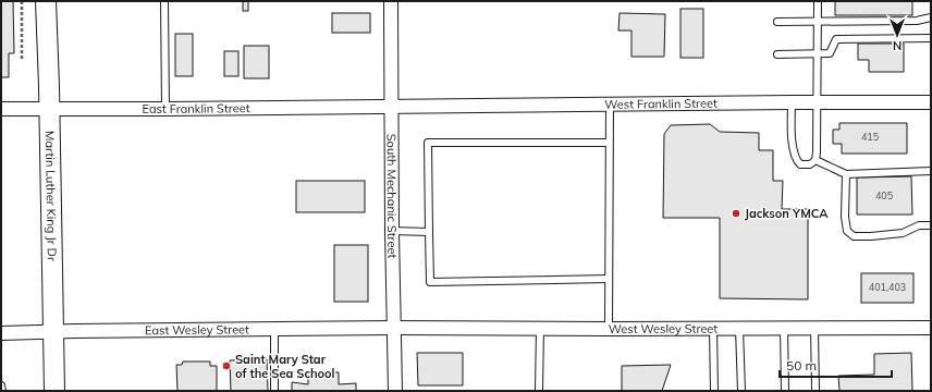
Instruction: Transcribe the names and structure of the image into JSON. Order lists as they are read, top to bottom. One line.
{"streets":{"main road":["Martin Luther King Jr Dr"],"street":["West Franklin Street","East Franklin Street","South Mechanic Street","West Wesley Street","East Wesley Street"]},"crossings":[["West Franklin Street","East Franklin Street"],["West Franklin Street","South Mechanic Street"],["East Franklin Street","Martin Luther King Jr Dr"],["East Franklin Street","South Mechanic Street"],["Martin Luther King Jr Dr","East Wesley Street"],["South Mechanic Street","West Wesley Street"],["South Mechanic Street","East Wesley Street"],["West Wesley Street","East Wesley Street"]],"places":["Jackson YMCA","Saint Mary Star of the Sea School"],"house_numbers":["415","405","401,403"],"scale_bar":"50 m","north":"bottom"}
